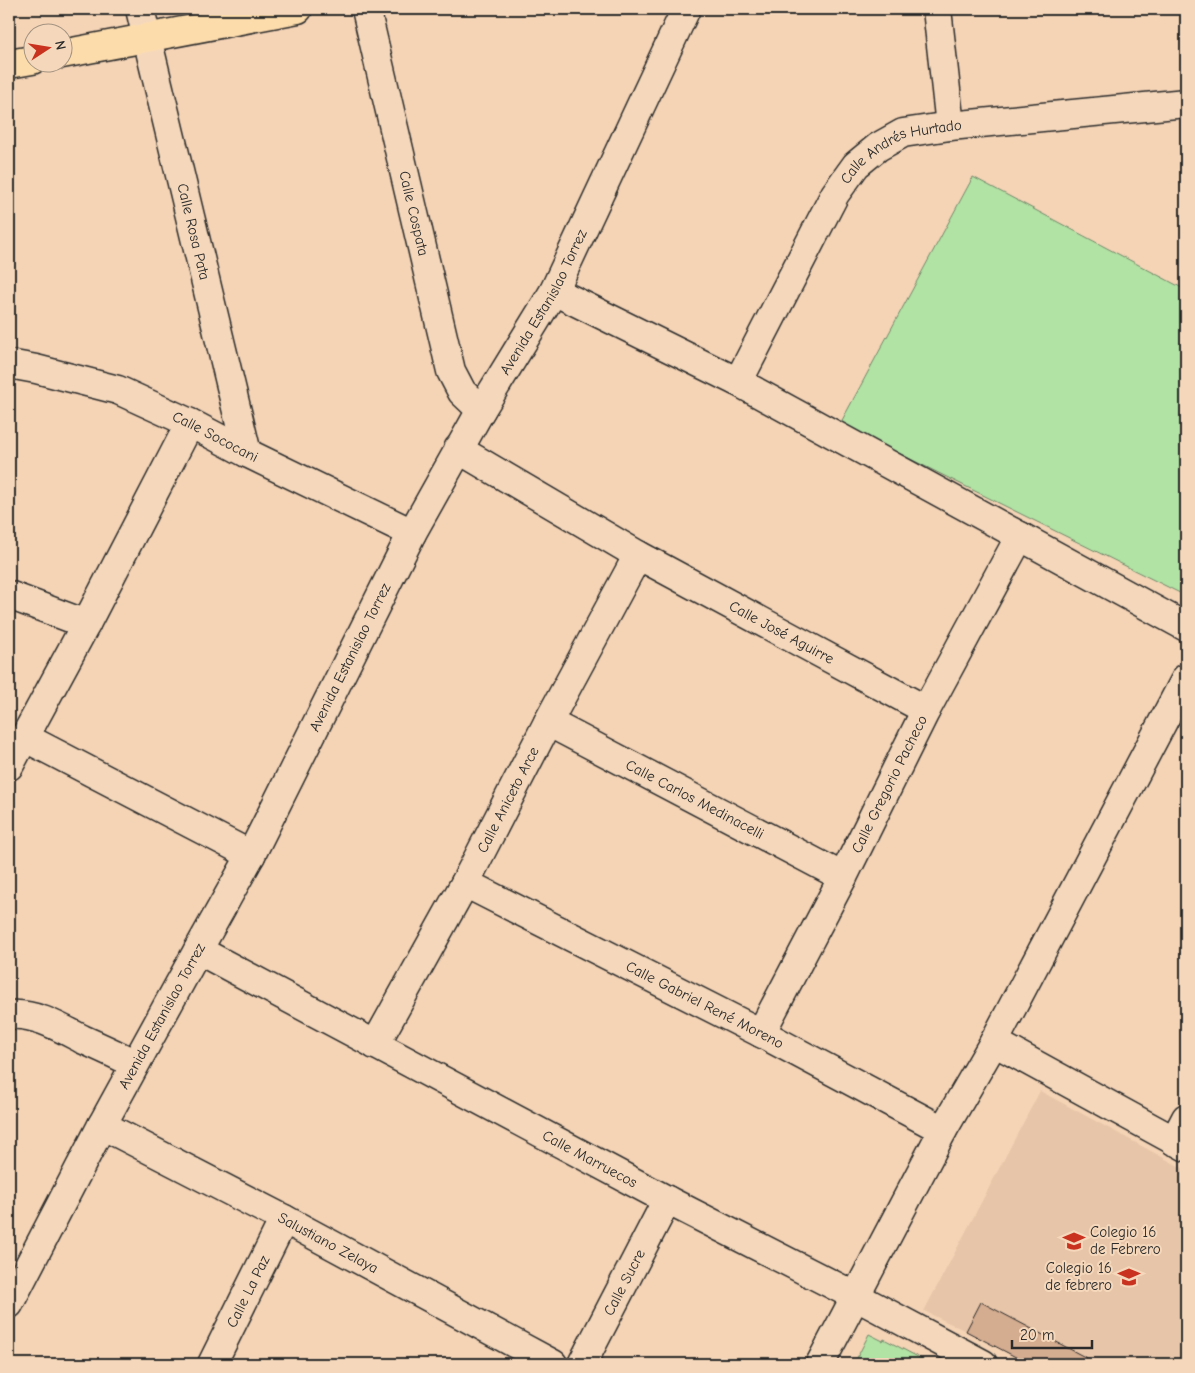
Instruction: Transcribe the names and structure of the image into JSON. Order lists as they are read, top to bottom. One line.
{"streets":{"street":["Calle Andrés Hurtado","Calle Cospata","Calle Rosa Pata","Avenida Estanislao Torrez","Calle Sococani","Calle José Aguirre","Calle Gregorio Pacheco","Calle Carlos Medinacelli","Calle Aniceto Arce","Calle Gabriel René Moreno","Calle Marruecos","Salustiano Zelaya","Calle Sucre","Calle La Paz"]},"crossings":[["Calle Cospata","Avenida Estanislao Torrez"],["Calle Rosa Pata","Calle Sococani"],["Avenida Estanislao Torrez","Calle Sococani"],["Avenida Estanislao Torrez","Calle José Aguirre"],["Avenida Estanislao Torrez","Calle Marruecos"],["Avenida Estanislao Torrez","Salustiano Zelaya"],["Calle José Aguirre","Calle Gregorio Pacheco"],["Calle José Aguirre","Calle Aniceto Arce"],["Calle Gregorio Pacheco","Calle Carlos Medinacelli"],["Calle Gregorio Pacheco","Calle Gabriel René Moreno"],["Calle Carlos Medinacelli","Calle Aniceto Arce"],["Calle Aniceto Arce","Calle Gabriel René Moreno"],["Calle Aniceto Arce","Calle Marruecos"],["Calle Marruecos","Calle Sucre"],["Salustiano Zelaya","Calle La Paz"]],"places":{"school or university":["Colegio 16 de Febrero","Colegio 16 de febrero"]},"scale_bar":"20 m","north":"right"}
